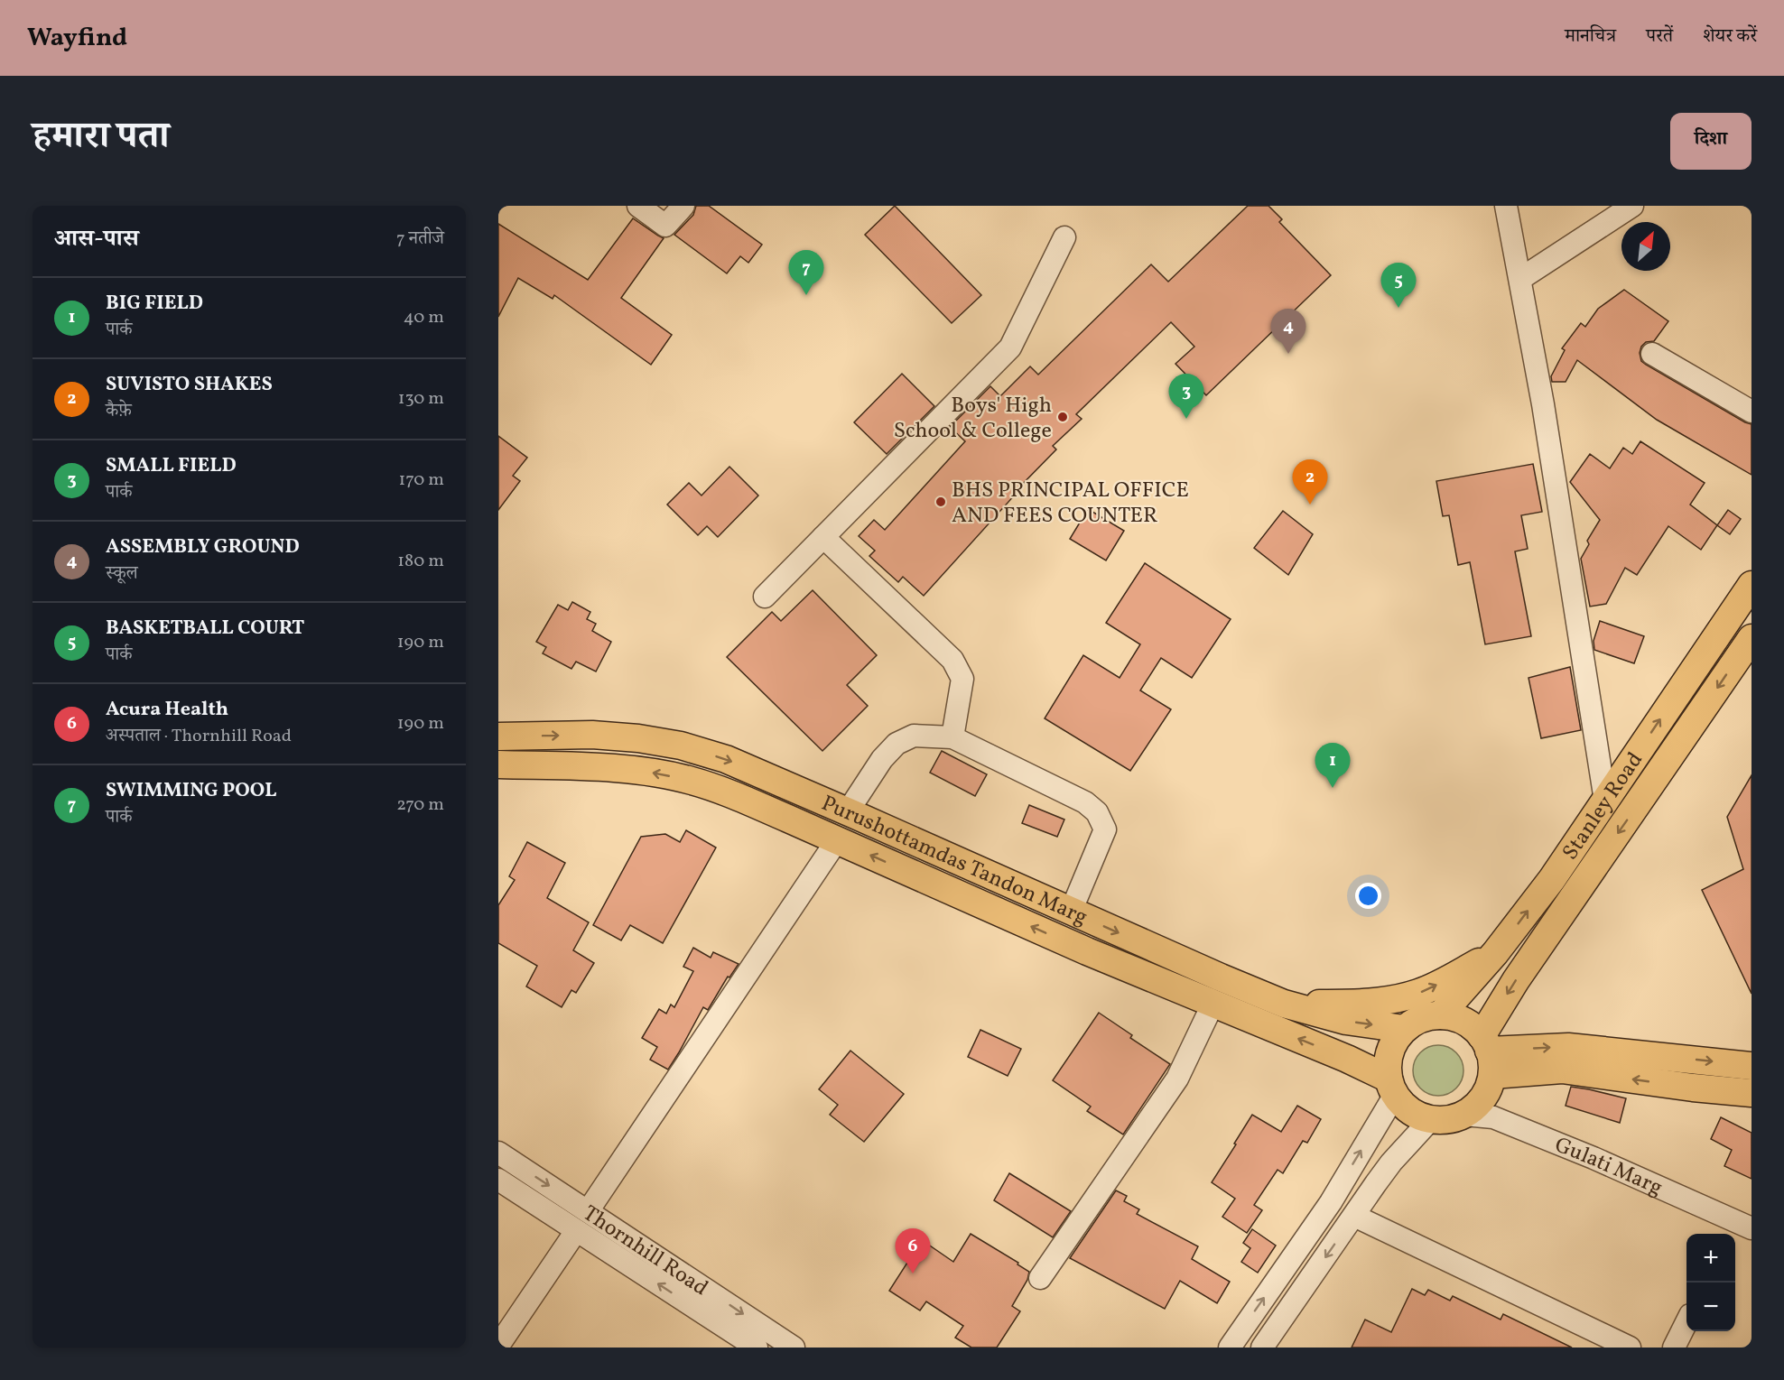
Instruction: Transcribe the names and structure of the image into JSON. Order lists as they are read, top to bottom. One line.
{"streets":{"main road":["Stanley Road","Purushottamdas Tandon Marg"],"street":["Gulati Marg","Thornhill Road"]},"crossings":[["Stanley Road","Purushottamdas Tandon Marg"],["Stanley Road","Gulati Marg"],["Purushottamdas Tandon Marg","Gulati Marg"]],"places":["Boys' High School & College","BHS PRINCIPAL OFFICE AND FEES COUNTER"],"north":"top right","page":{"header":"Wayfind","nav":["मानचित्र","परतें","शेयर करें"],"title":"हमारा पता","buttons":"दिशा","heading":["आस-पास","7 नतीजे"],"pins":["7","5","4","3","2","1","6"],"list":[{"mark":"1","name":"BIG FIELD","note":"पार्क","value":"40 m"},{"mark":"2","name":"SUVISTO SHAKES","note":"कैफ़े","value":"130 m"},{"mark":"3","name":"SMALL FIELD","note":"पार्क","value":"170 m"},{"mark":"4","name":"ASSEMBLY GROUND","note":"स्कूल","value":"180 m"},{"mark":"5","name":"BASKETBALL COURT","note":"पार्क","value":"190 m"},{"mark":"6","name":"Acura Health","note":"अस्पताल · Thornhill Road","value":"190 m"},{"mark":"7","name":"SWIMMING POOL","note":"पार्क","value":"270 m"}],"map_buttons":["+","−"]}}
